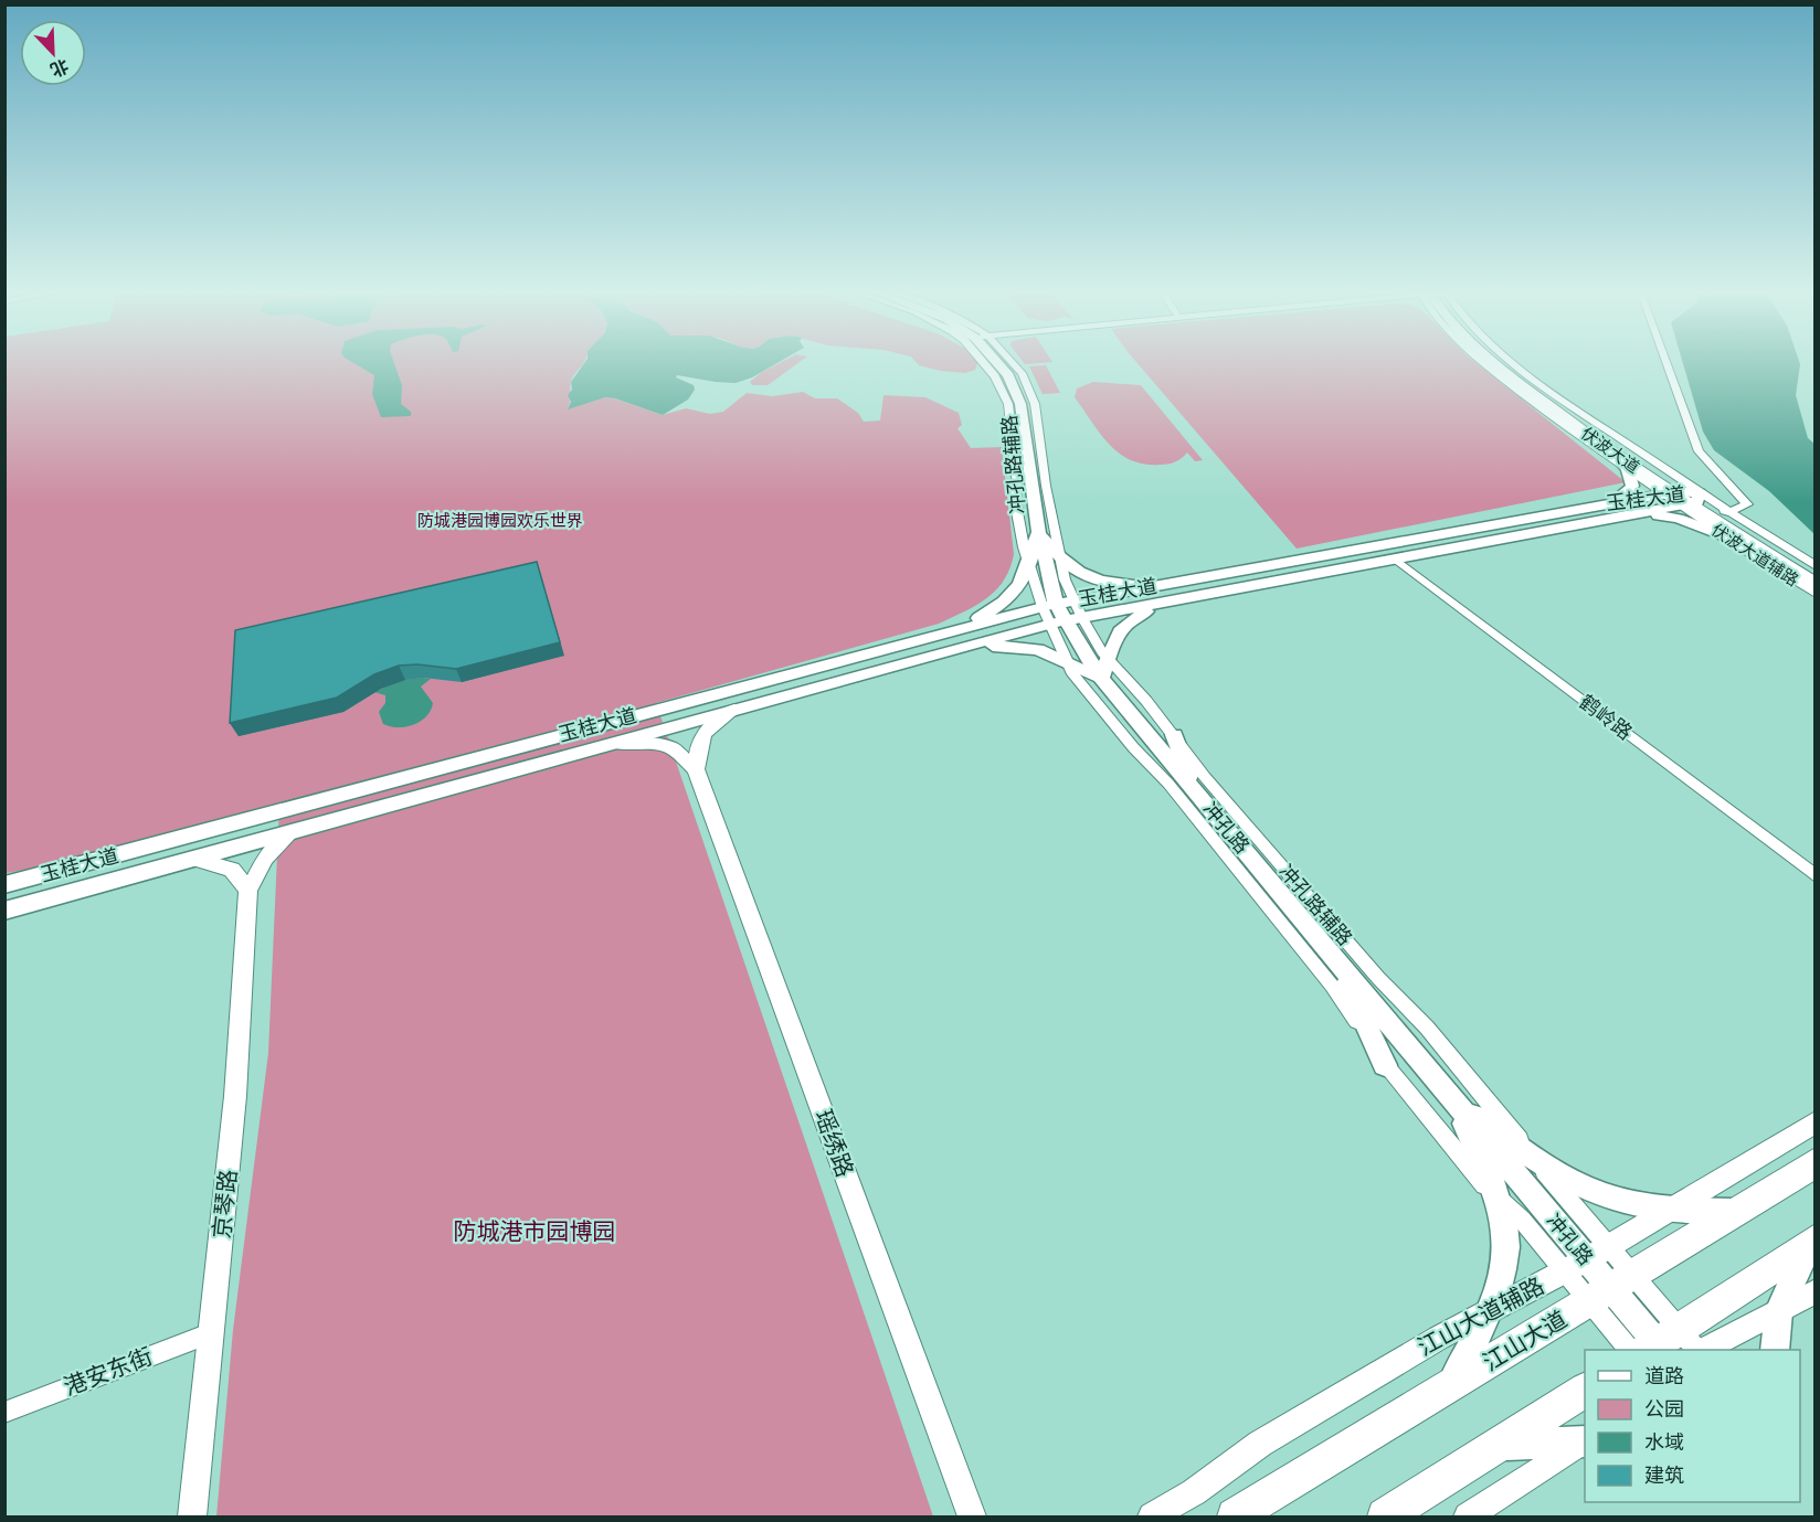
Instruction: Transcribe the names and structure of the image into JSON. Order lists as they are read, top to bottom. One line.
{"streets":{"main road":["伏波大道","玉桂大道","冲孔路","江山大道"],"street":["冲孔路辅路","伏波大道辅路","鹤岭路","瑶绣路","京琴路","江山大道辅路","港安东街"]},"crossings":[["伏波大道","玉桂大道"],["伏波大道","伏波大道辅路"],["冲孔路辅路","玉桂大道"],["冲孔路辅路","冲孔路"],["冲孔路辅路","江山大道辅路"],["玉桂大道","伏波大道辅路"],["玉桂大道","鹤岭路"],["玉桂大道","冲孔路"],["冲孔路","江山大道辅路"],["冲孔路","江山大道"],["京琴路","港安东街"]],"parks":["防城港园博园欢乐世界","防城港市园博园"],"legend":["道路","公园","水域","建筑"],"north":"bottom right"}
